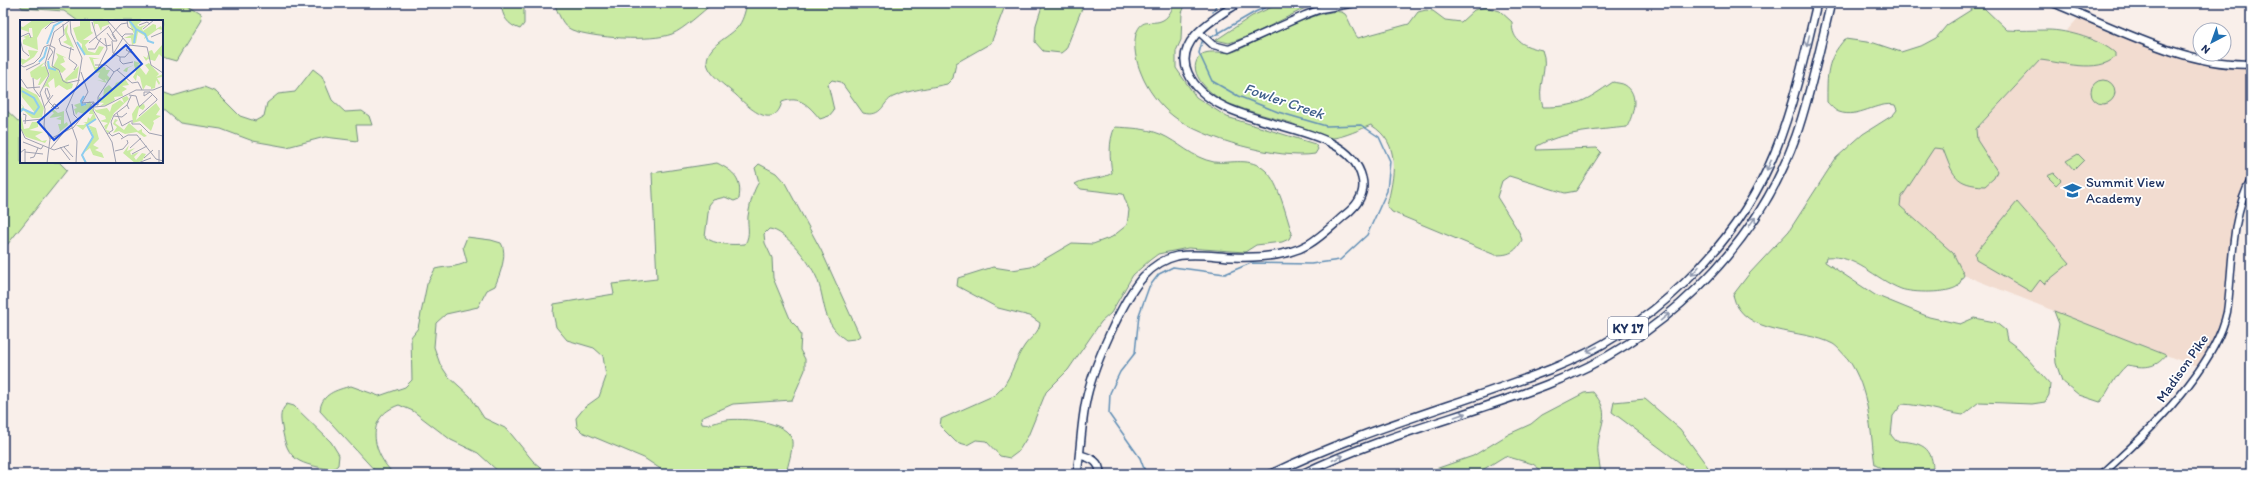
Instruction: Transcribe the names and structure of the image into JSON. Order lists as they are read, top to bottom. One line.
{"streets":{"main road":["KY 17"],"street":["Madison Pike"]},"water":["Fowler Creek"],"places":{"school or university":["Summit View Academy"]},"north":"bottom left"}
